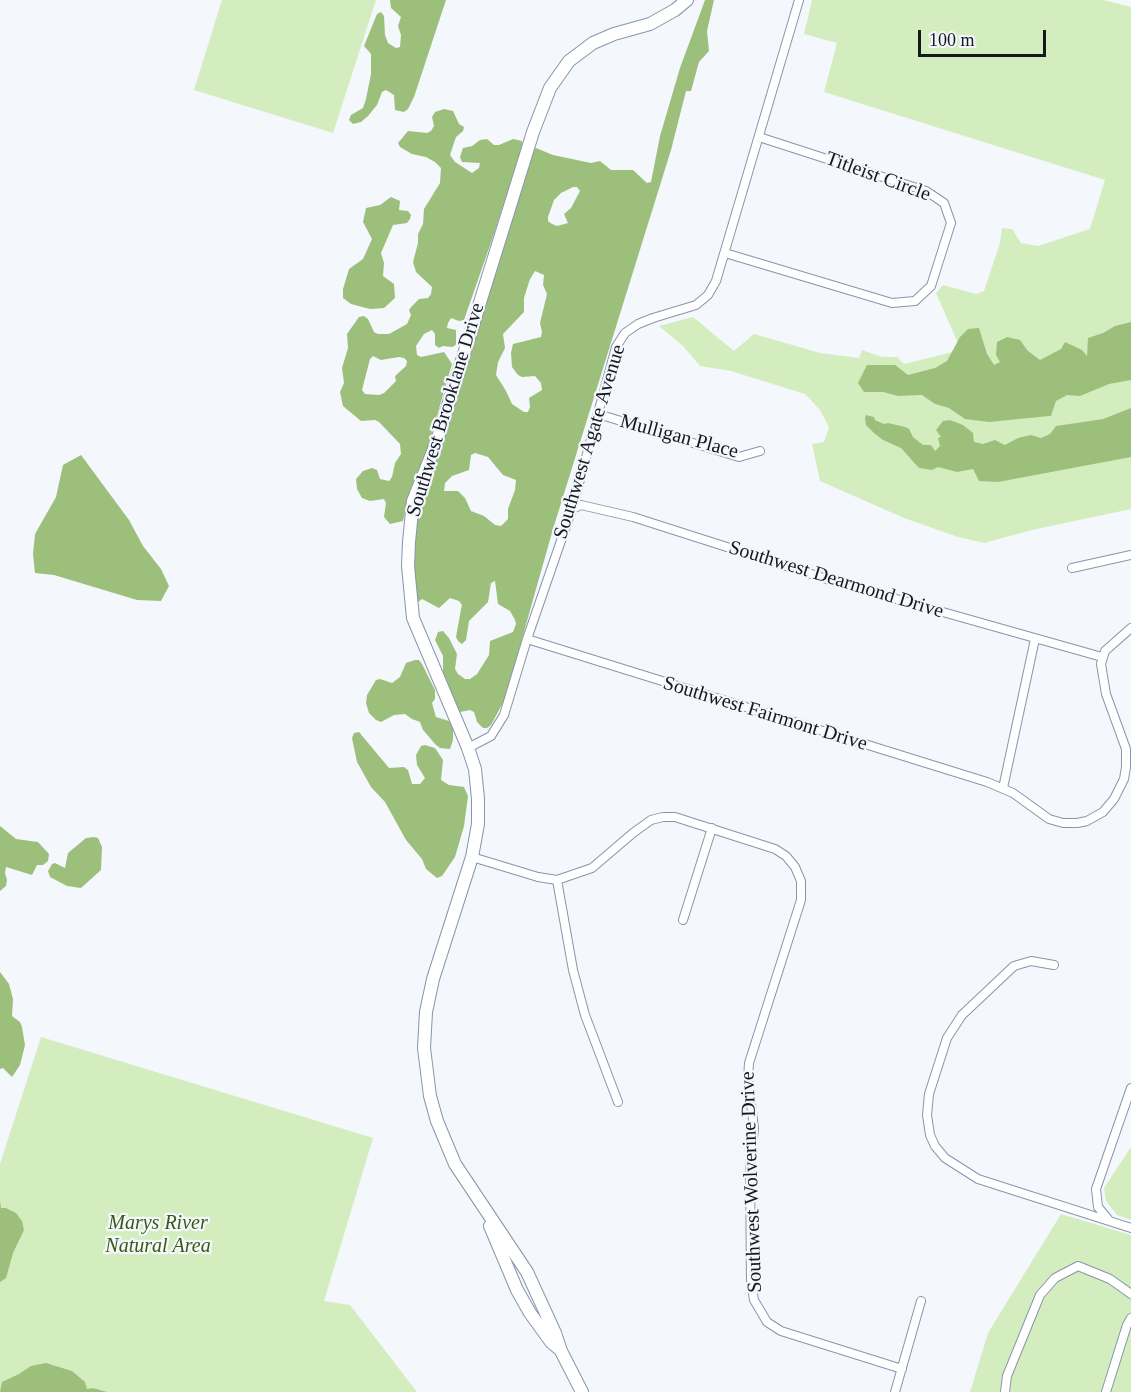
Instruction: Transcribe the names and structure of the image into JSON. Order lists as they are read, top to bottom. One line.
{"streets":{"street":["Titleist Circle","Southwest Brooklane Drive","Mulligan Place","Southwest Agate Avenue","Southwest Dearmond Drive","Southwest Fairmont Drive","Southwest Wolverine Drive"]},"crossings":[["Titleist Circle","Southwest Agate Avenue"],["Southwest Brooklane Drive","Southwest Agate Avenue"],["Mulligan Place","Southwest Agate Avenue"],["Southwest Agate Avenue","Southwest Dearmond Drive"],["Southwest Agate Avenue","Southwest Fairmont Drive"],["Southwest Dearmond Drive","Southwest Fairmont Drive"]],"parks":["Marys River Natural Area"],"scale_bar":"100 m"}
